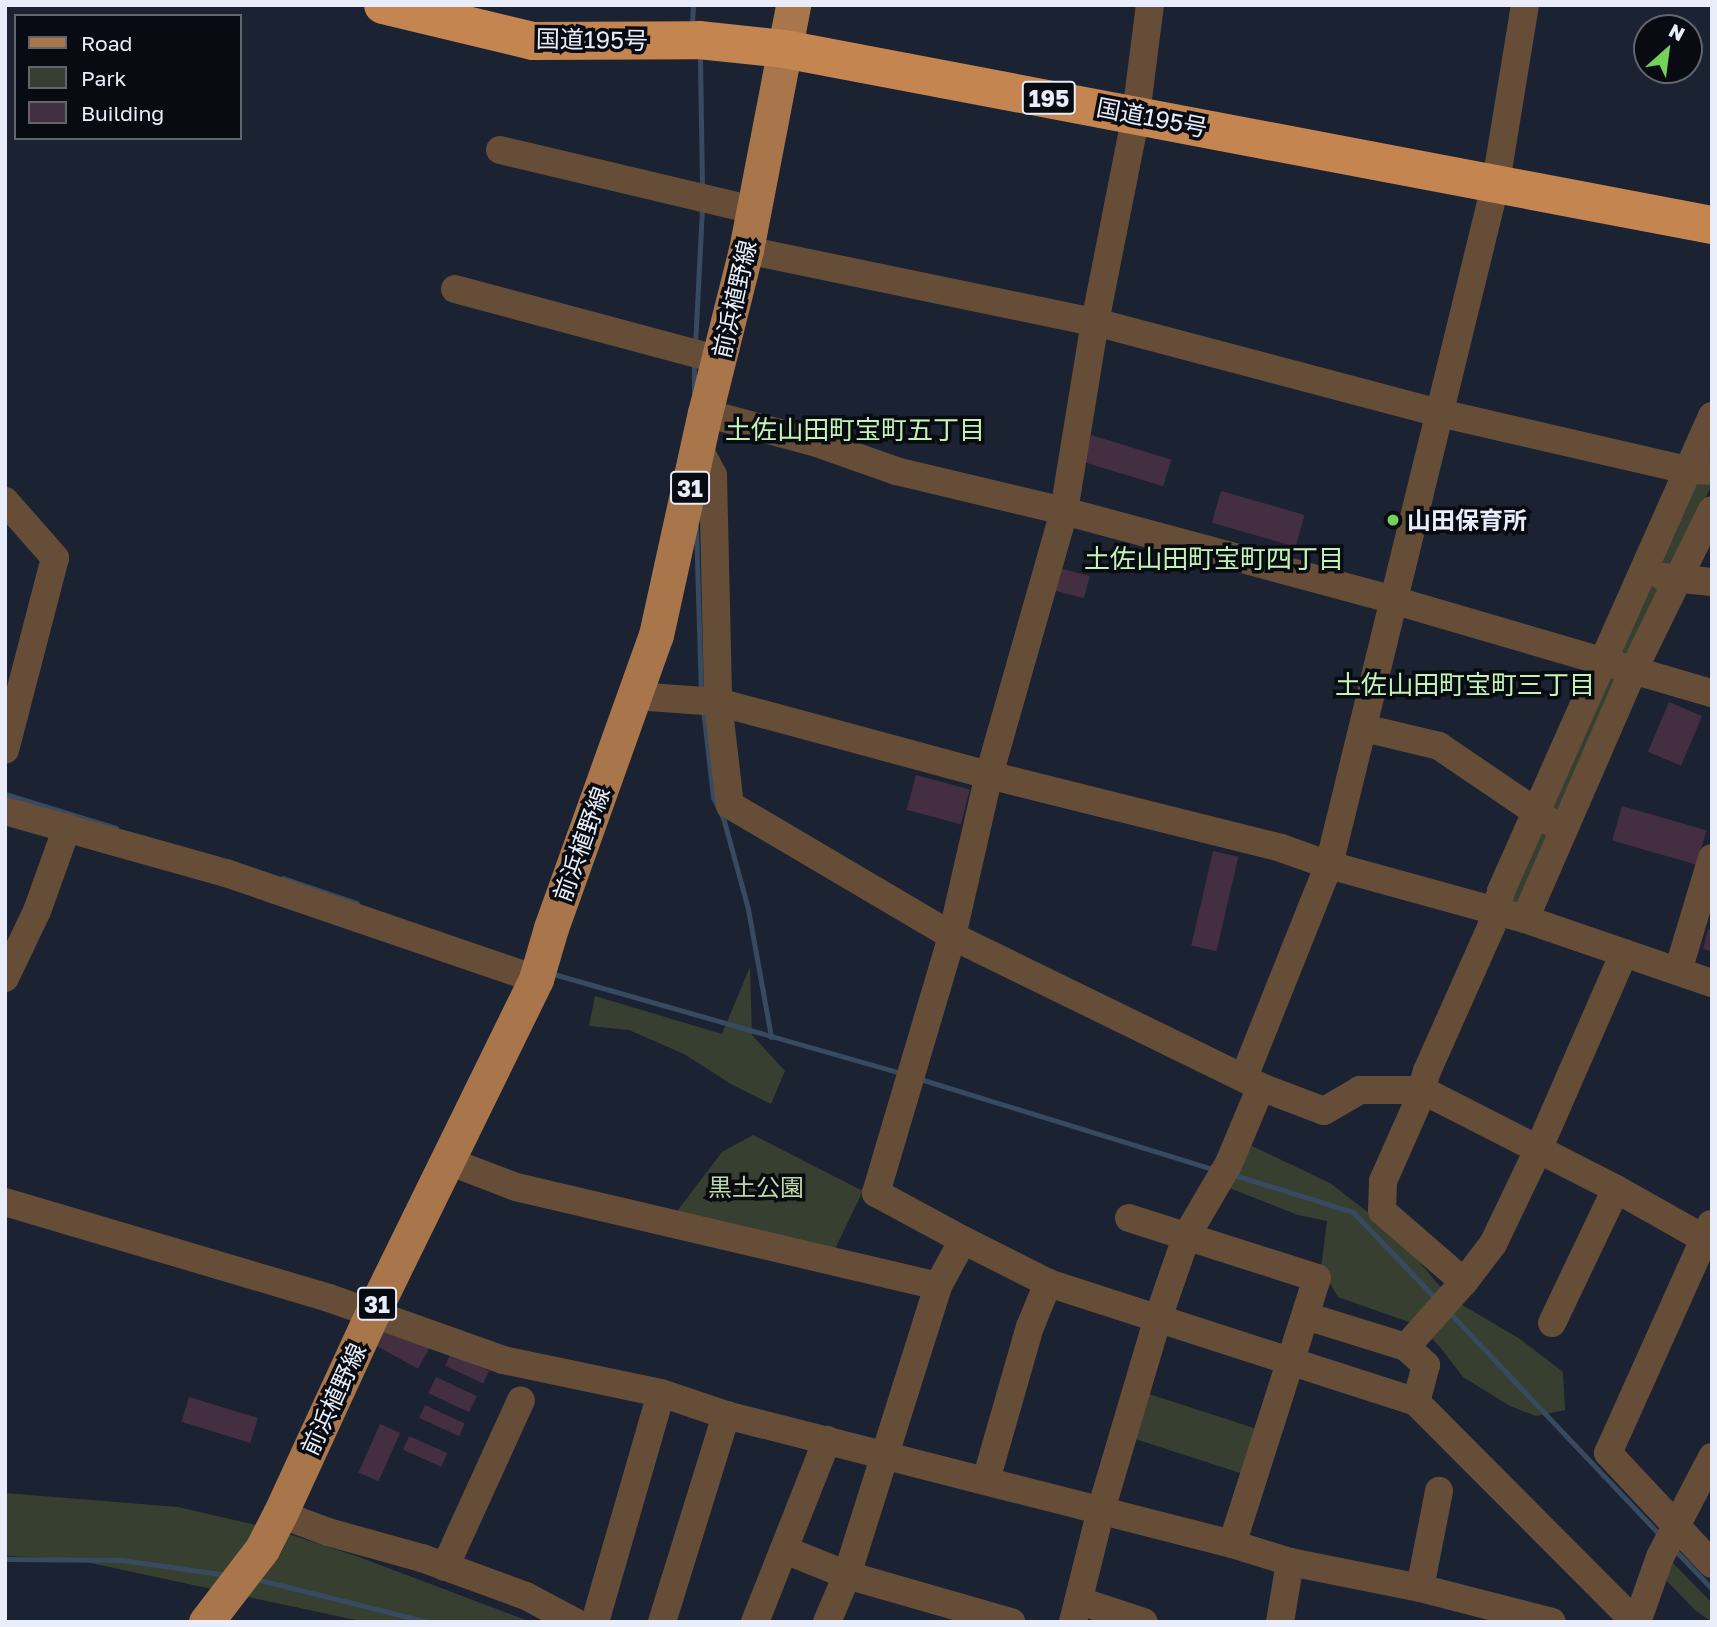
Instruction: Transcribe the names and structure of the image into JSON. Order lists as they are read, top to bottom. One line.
{"streets":{"highway":["国道195号","195"],"main road":["前浜植野線","31"]},"crossings":[["国道195号","前浜植野線"]],"districts":["土佐山田町宝町五丁目","土佐山田町宝町四丁目","土佐山田町宝町三丁目"],"parks":["黒土公園"],"places":["山田保育所"],"legend":["Road","Park","Building"],"north":"top right"}
